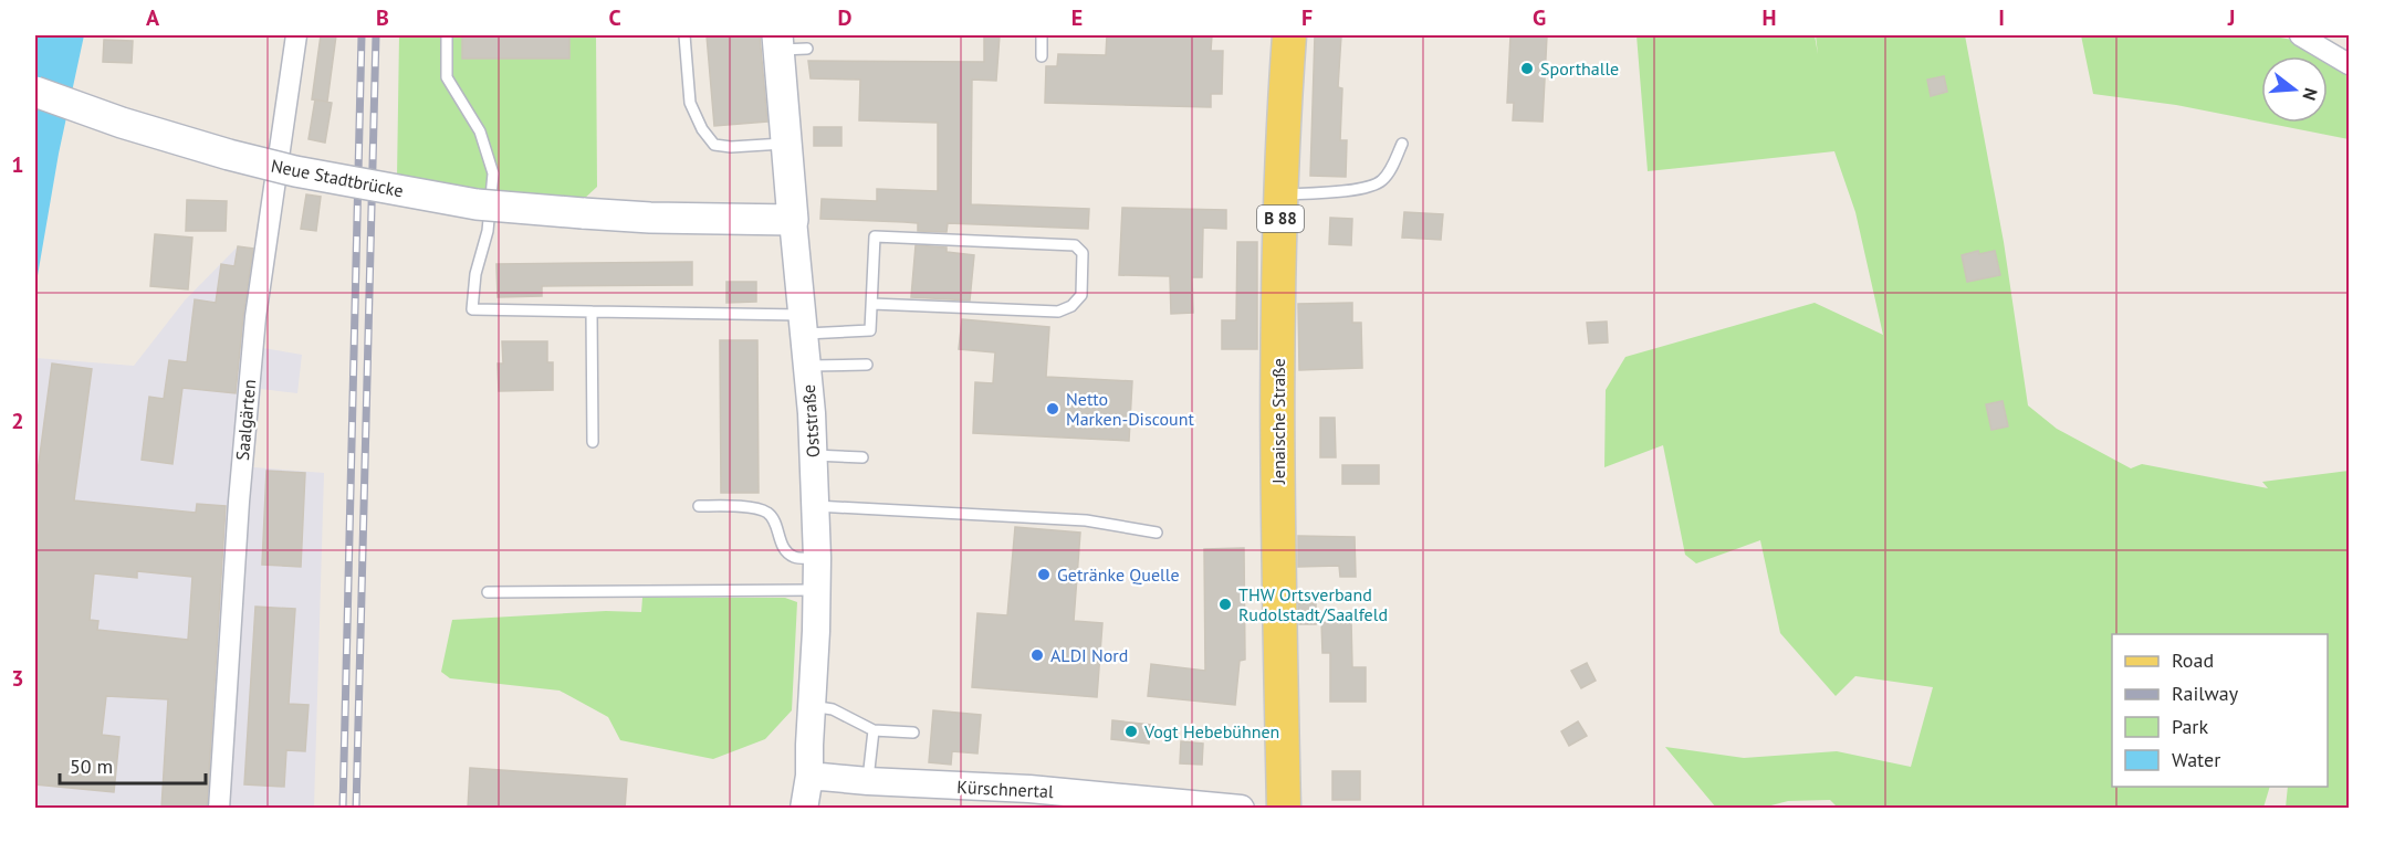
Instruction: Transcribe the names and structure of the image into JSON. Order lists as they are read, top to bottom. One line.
{"streets":{"main road":["Neue Stadtbrücke","B 88","Oststraße","Jenaische Straße"],"street":["Saalgärten","Kürschnertal"]},"crossings":[["Neue Stadtbrücke","Oststraße"],["Oststraße","Kürschnertal"]],"places":["Sporthalle","Netto Marken-Discount","Getränke Quelle","THW Ortsverband Rudolstadt/Saalfeld","ALDI Nord","Vogt Hebebühnen"],"legend":["Road","Railway","Park","Water"],"scale_bar":"50 m","north":"right","grid":{"columns":["A","B","C","D","E","F","G","H","I","J"],"rows":["1","2","3"]}}
